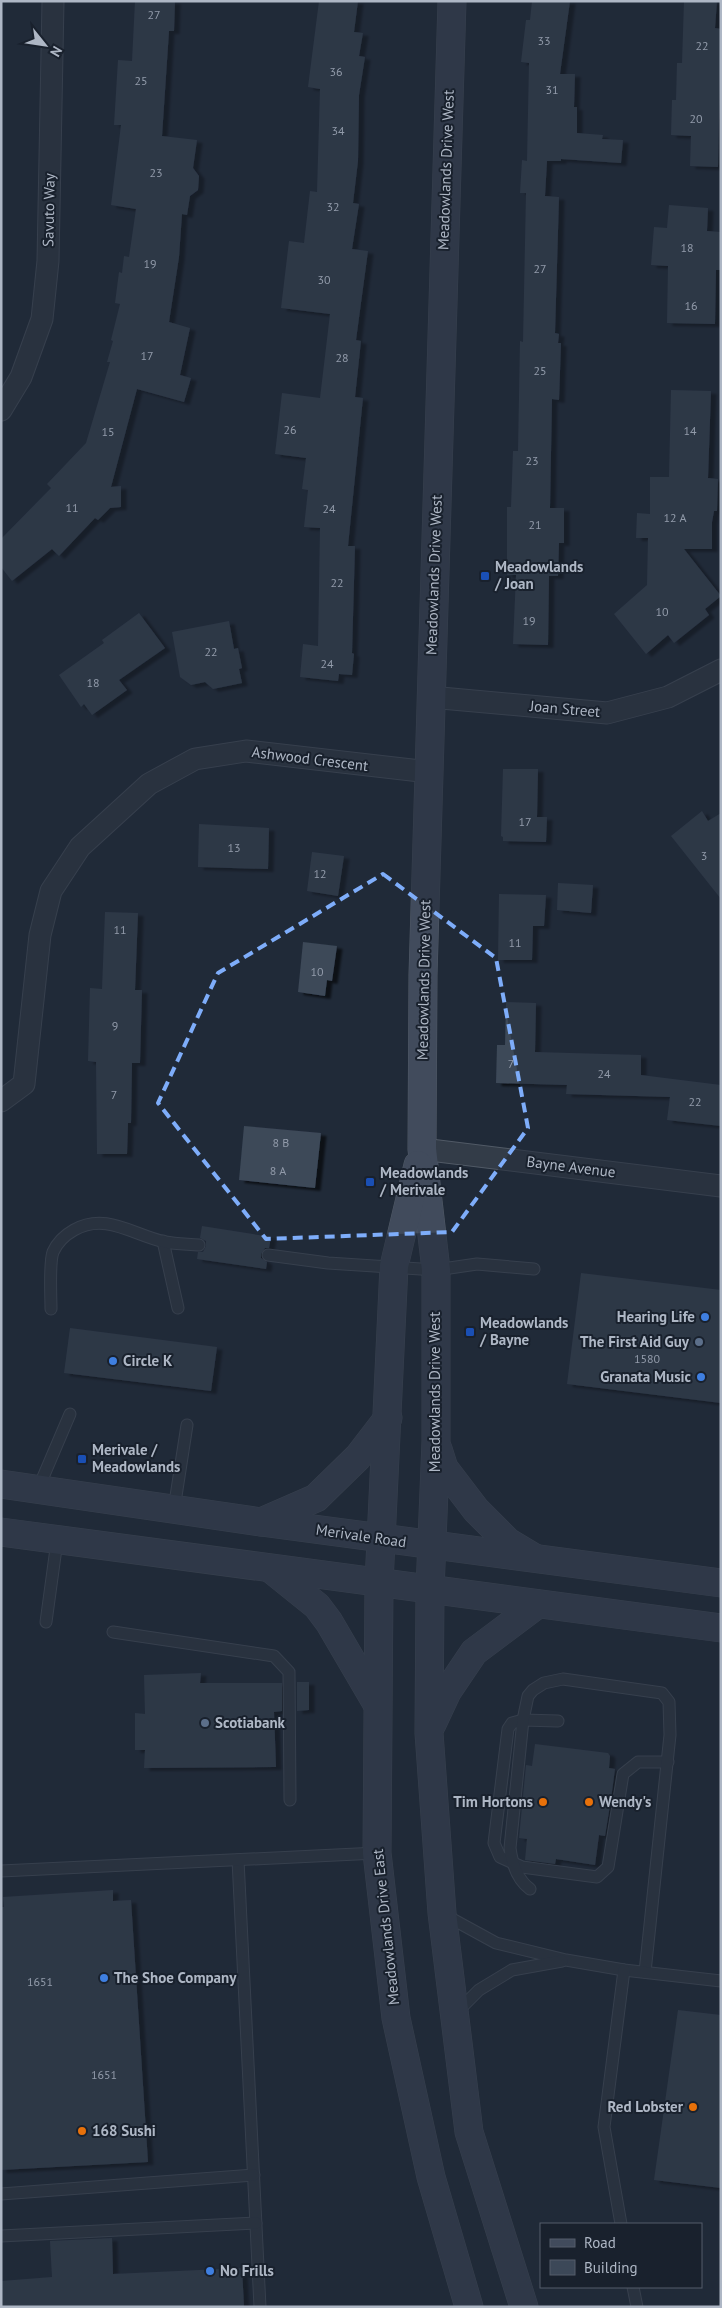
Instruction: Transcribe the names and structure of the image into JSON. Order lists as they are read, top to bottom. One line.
{"streets":{"main road":["Meadowlands Drive West","Merivale Road","Meadowlands Drive East"],"street":["Savuto Way","Joan Street","Ashwood Crescent","Bayne Avenue"]},"crossings":[["Meadowlands Drive West","Joan Street"],["Meadowlands Drive West","Ashwood Crescent"],["Meadowlands Drive West","Bayne Avenue"],["Meadowlands Drive West","Merivale Road"],["Meadowlands Drive West","Meadowlands Drive East"],["Merivale Road","Meadowlands Drive East"]],"places":{"transit":["Meadowlands / Joan","Meadowlands / Merivale","Meadowlands / Bayne","Merivale / Meadowlands"],"other":["Hearing Life","The First Aid Guy","Circle K","Granata Music","Scotiabank","Tim Hortons","Wendy's","The Shoe Company","Red Lobster","168 Sushi","No Frills"]},"house_numbers":["27","33","22","36","25","31","20","34","23","32","18","19","27","30","16","17","28","25","26","14","15","23","11","24","12 A","21","22","10","19","22","24","18","17","13","3","12","11","11","10","9","7","24","7","22","8 B","8 A","1580","1651","1651"],"legend":["Road","Building"],"north":"bottom right"}
